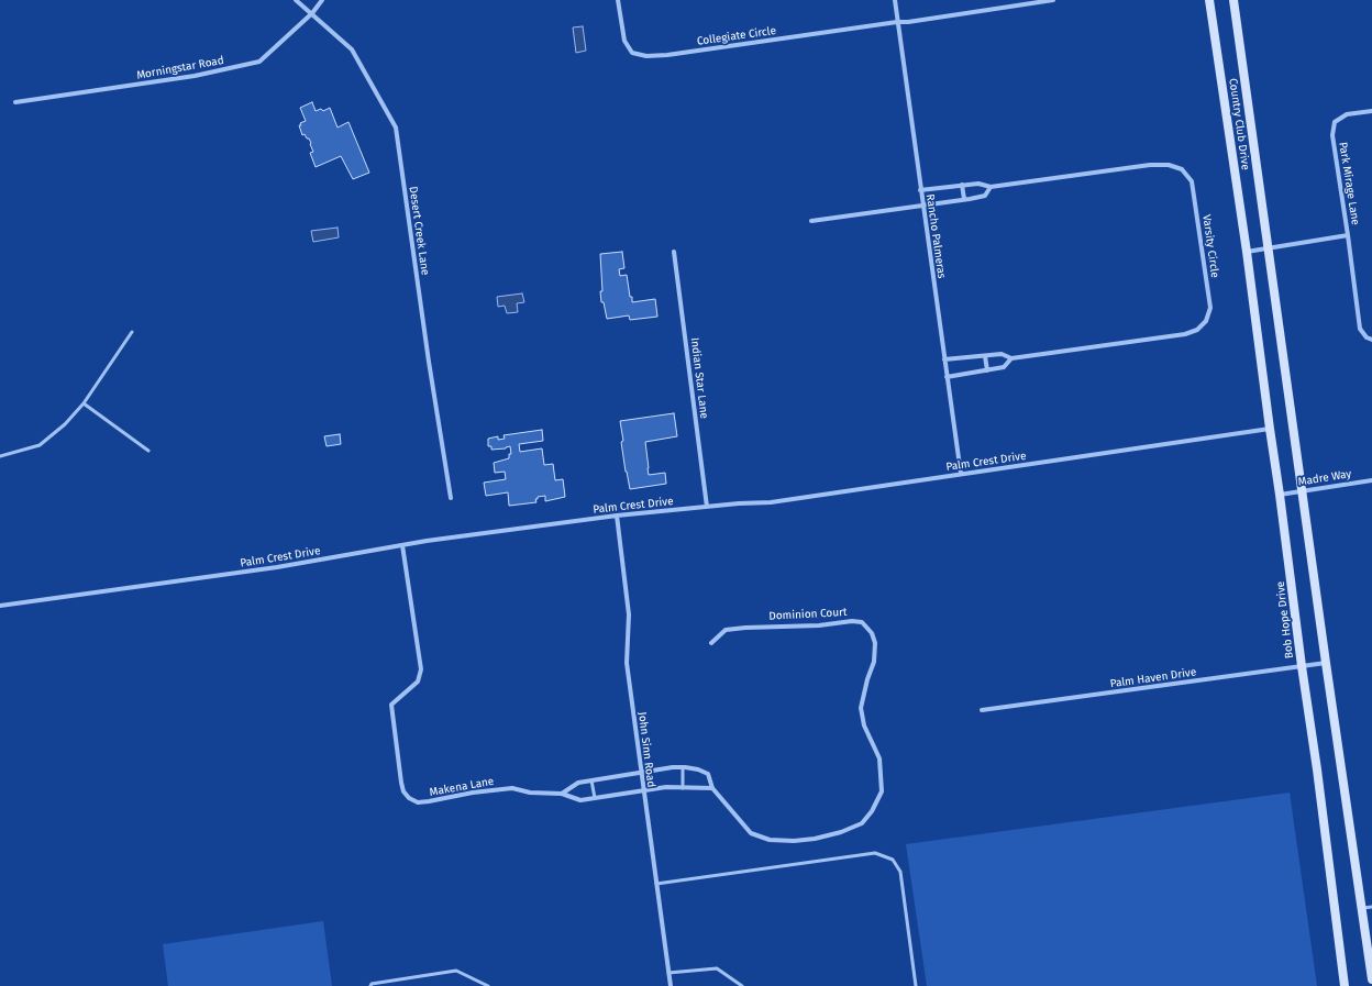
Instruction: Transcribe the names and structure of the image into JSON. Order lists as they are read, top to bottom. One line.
{"streets":{"main road":["Country Club Drive","Bob Hope Drive"],"street":["Collegiate Circle","Morningstar Road","Park Mirage Lane","Desert Creek Lane","Rancho Palmeras","Varsity Circle","Indian Star Lane","Palm Crest Drive","Madre Way","Dominion Court","Palm Haven Drive","John Sinn Road","Makena Lane"]},"crossings":[["Collegiate Circle","Rancho Palmeras"],["Morningstar Road","Desert Creek Lane"],["Country Club Drive","Park Mirage Lane"],["Country Club Drive","Bob Hope Drive"],["Park Mirage Lane","Bob Hope Drive"],["Rancho Palmeras","Varsity Circle"],["Rancho Palmeras","Palm Crest Drive"],["Indian Star Lane","Palm Crest Drive"],["Palm Crest Drive","Bob Hope Drive"],["Palm Crest Drive","John Sinn Road"],["Palm Crest Drive","Makena Lane"],["Madre Way","Bob Hope Drive"],["Dominion Court","John Sinn Road"],["Bob Hope Drive","Palm Haven Drive"],["John Sinn Road","Makena Lane"]]}
